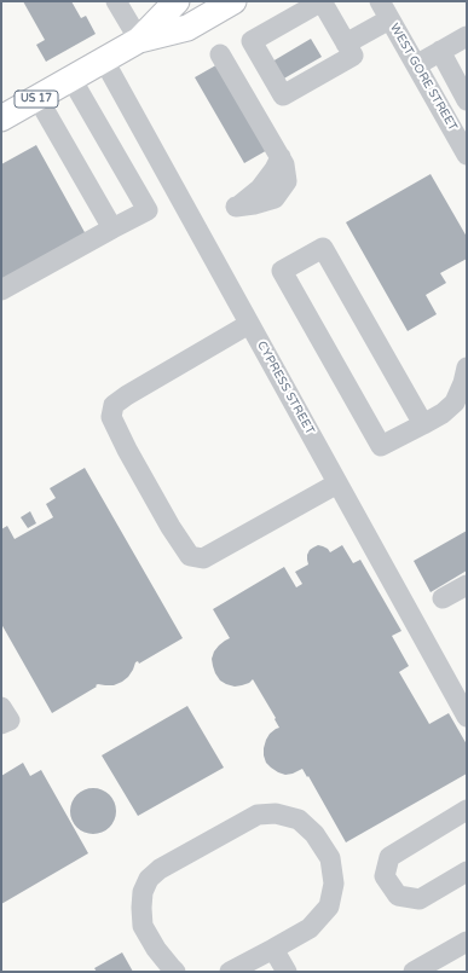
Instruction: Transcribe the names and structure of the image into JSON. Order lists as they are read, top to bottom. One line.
{"streets":{"main road":["US 17"],"street":["WEST GORE STREET","CYPRESS STREET"]},"crossings":[["US 17","CYPRESS STREET"]]}
